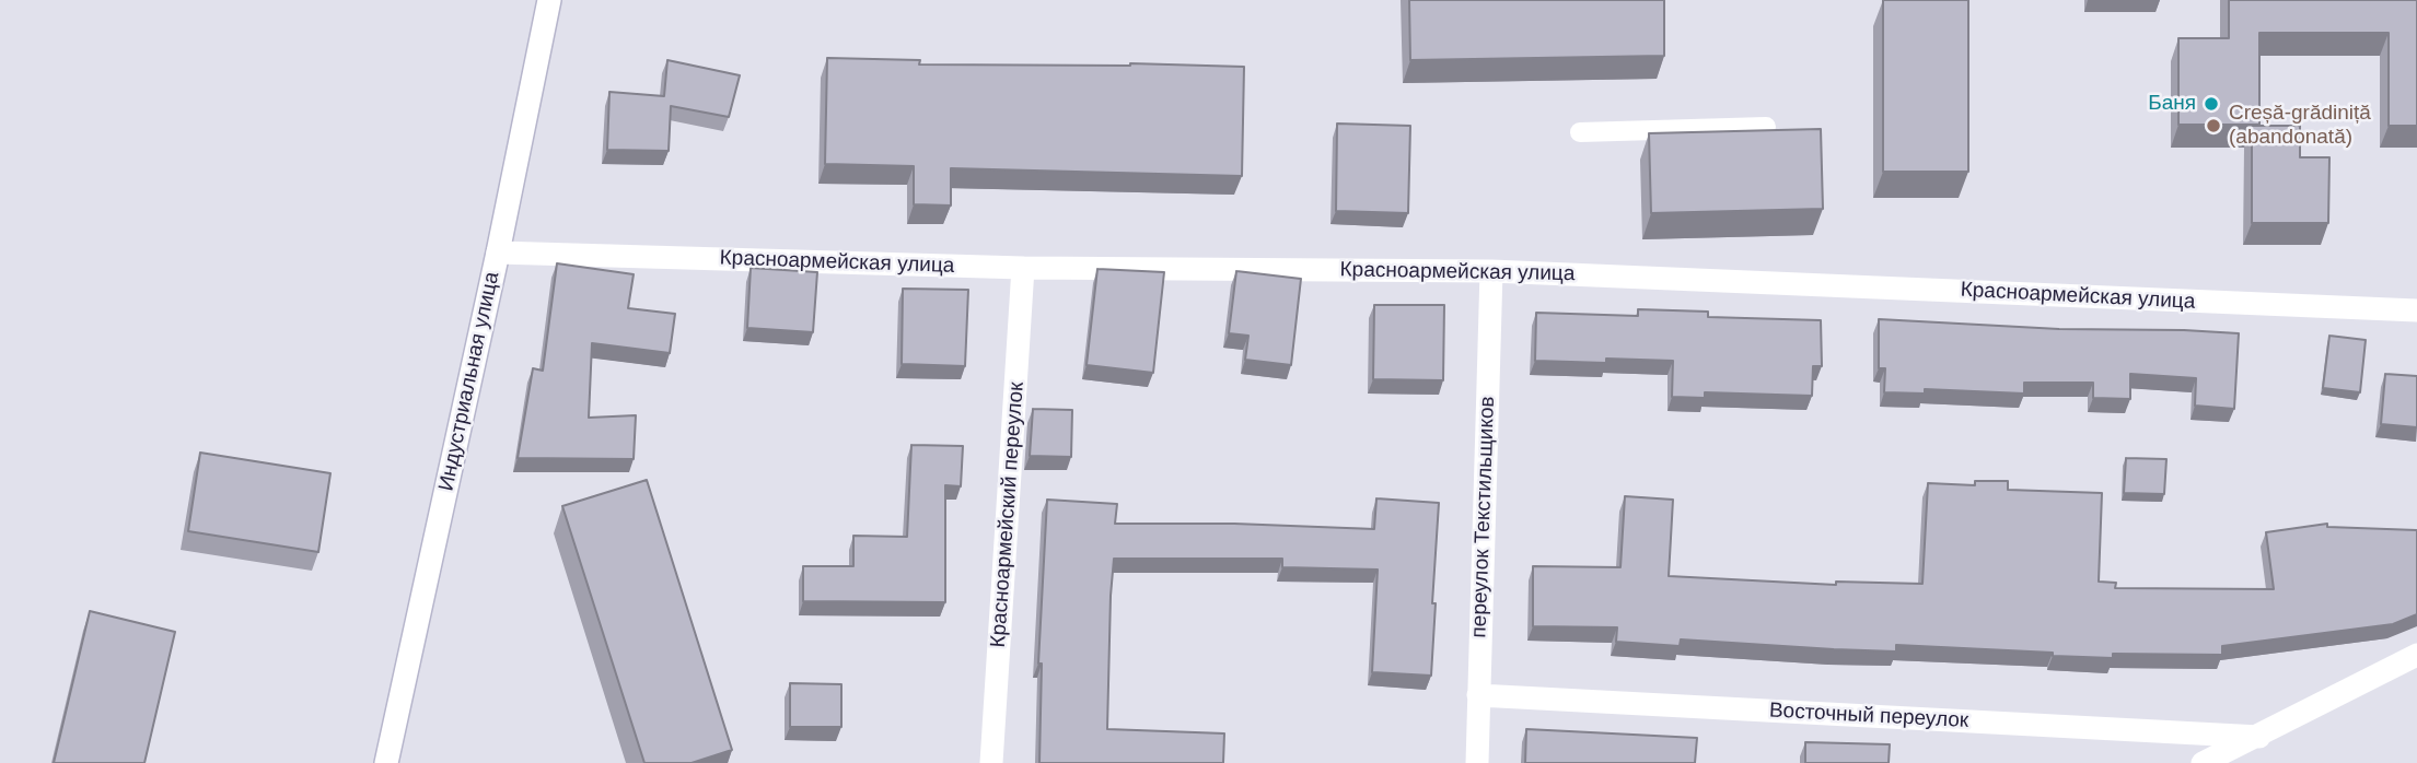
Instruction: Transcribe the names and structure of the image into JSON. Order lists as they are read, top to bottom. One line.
{"streets":{"street":["Красноармейская улица","Индустриальная улица","Красноармейский переулок","переулок Текстильщиков","Восточный переулок"]},"crossings":[["Красноармейская улица","Индустриальная улица"],["Красноармейская улица","Красноармейский переулок"],["Красноармейская улица","переулок Текстильщиков"],["переулок Текстильщиков","Восточный переулок"]],"places":["Баня","Creșă-grădiniță (abandonată)"]}
